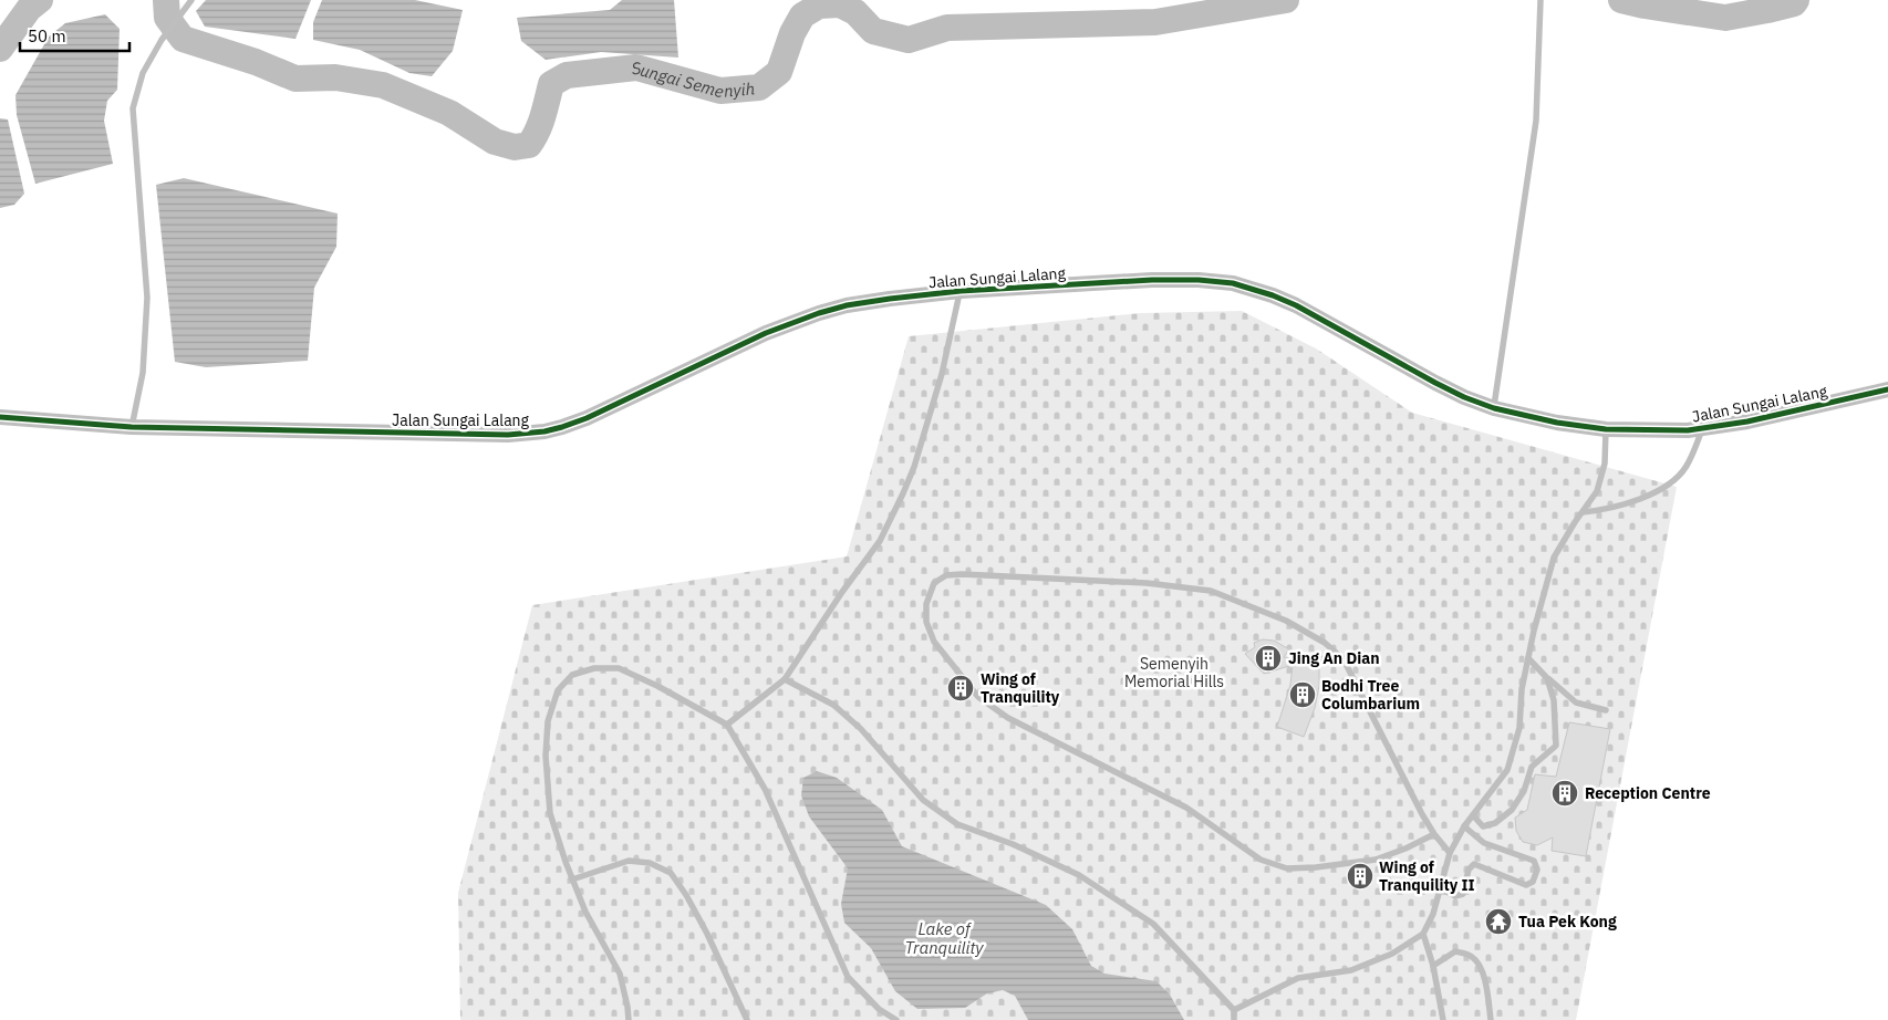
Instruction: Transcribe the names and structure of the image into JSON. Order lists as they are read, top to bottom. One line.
{"streets":{"street":["Jalan Sungai Lalang"]},"water":["Sungai Semenyih","Lake of Tranquility"],"parks":["Semenyih Memorial Hills"],"places":{"building":["Jing An Dian","Wing of Tranquility","Bodhi Tree Columbarium","Reception Centre","Wing of Tranquility II"],"temple":["Tua Pek Kong"]},"scale_bar":"50 m"}
